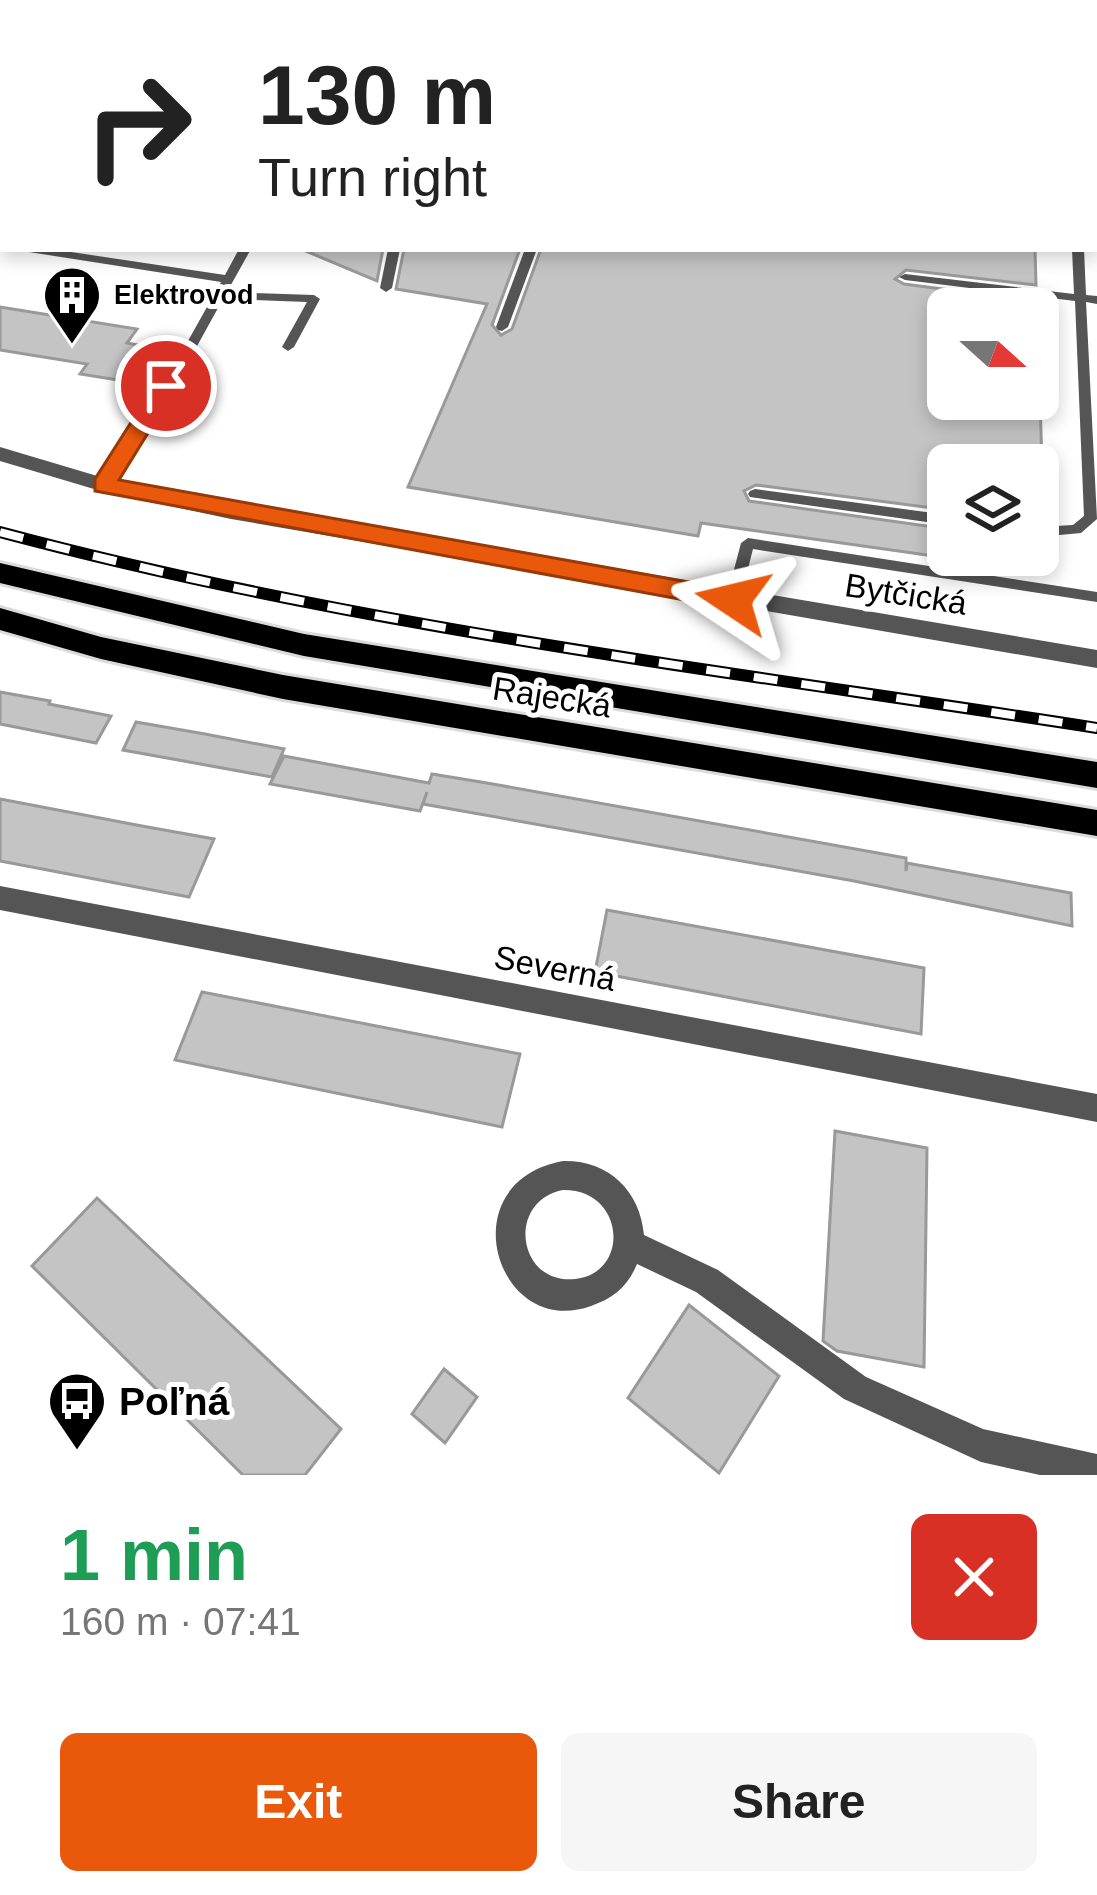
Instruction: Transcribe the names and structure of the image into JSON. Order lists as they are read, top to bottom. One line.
{"streets":{"main road":["Rajecká"],"street":["Bytčická","Severná"]},"places":{"building":["Elektrovod"],"bus stop":["Poľná"]},"north":"right","page":{"turn":["130 m","Turn right"],"heading":["1 min","160 m · 07:41"],"buttons":["Exit","Share"]}}
